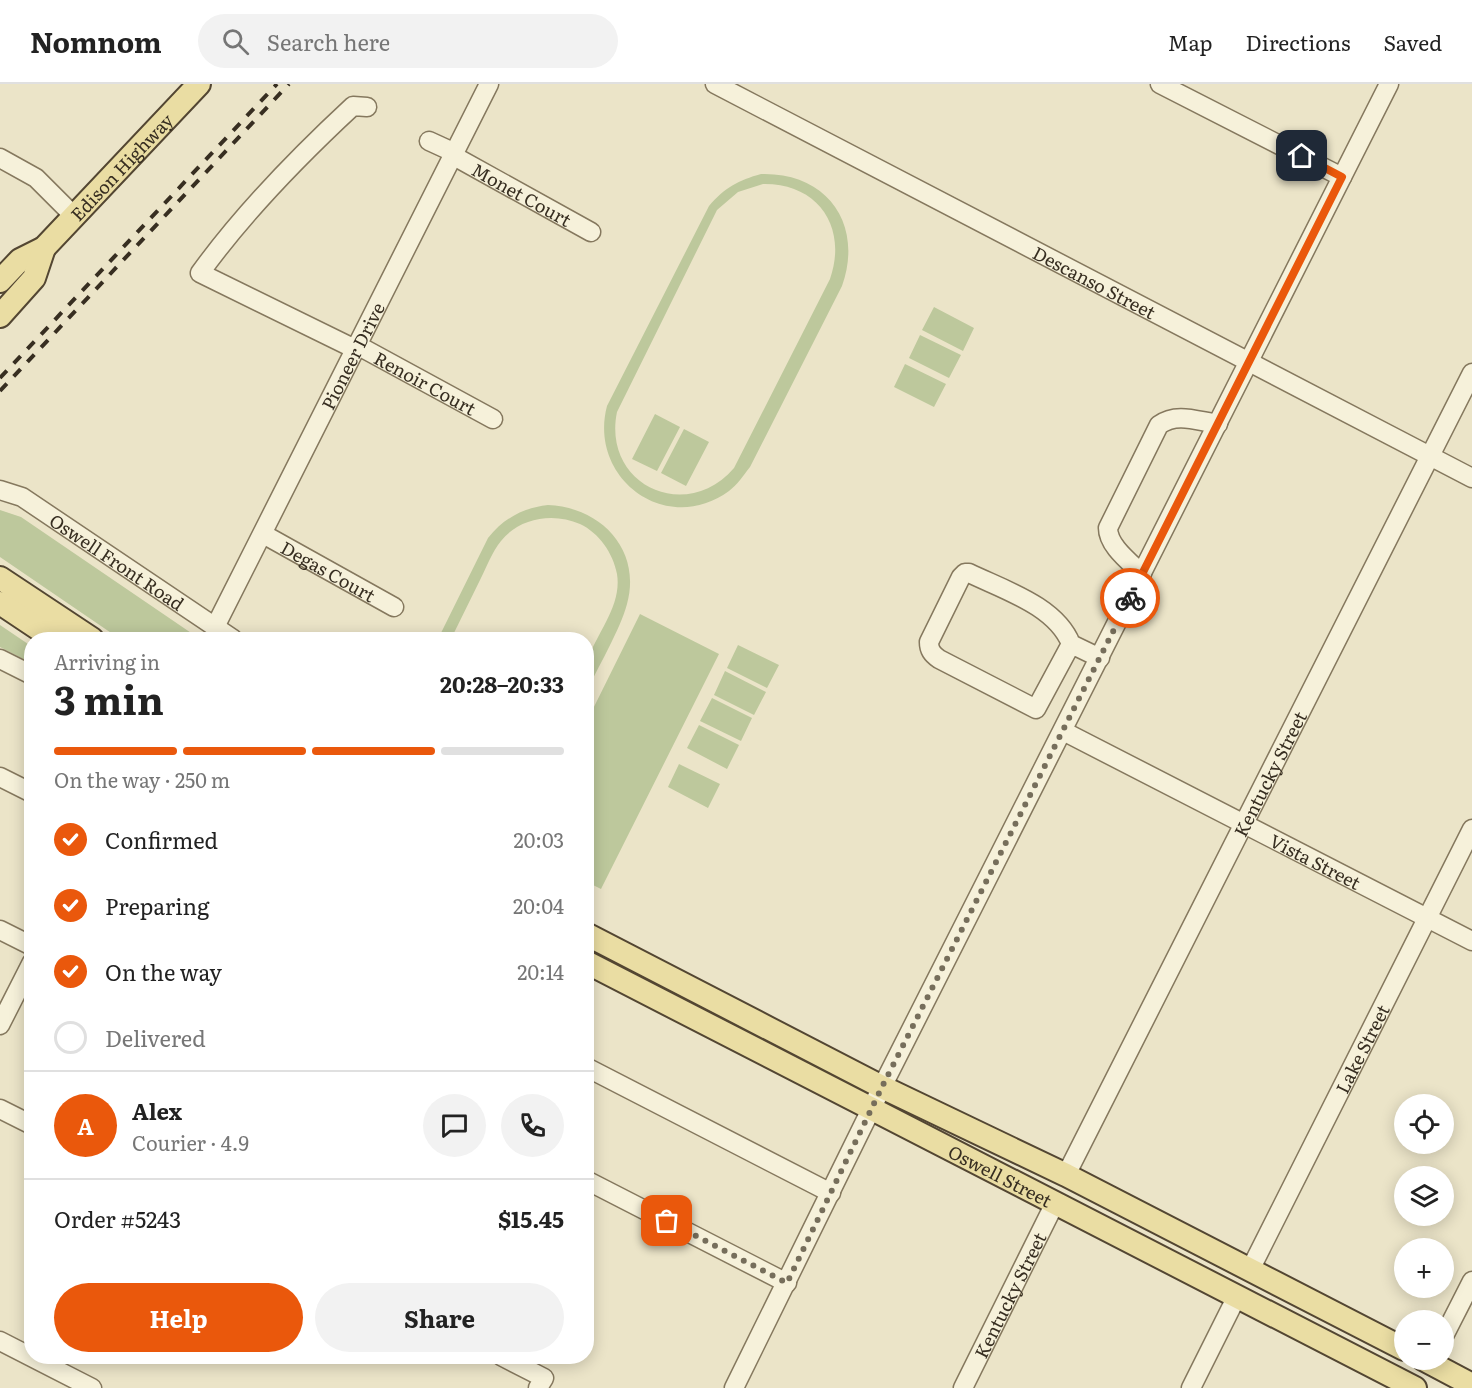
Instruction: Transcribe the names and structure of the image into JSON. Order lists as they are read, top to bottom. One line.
{"streets":{"main road":["Edison Highway","Oswell Street"],"street":["Monet Court","Descanso Street","Pioneer Drive","Renoir Court","Oswell Front Road","Degas Court","Kentucky Street","Vista Street","Lake Street"]},"crossings":[["Monet Court","Pioneer Drive"],["Descanso Street","Kentucky Street"],["Pioneer Drive","Renoir Court"],["Pioneer Drive","Oswell Front Road"],["Pioneer Drive","Degas Court"],["Kentucky Street","Vista Street"],["Kentucky Street","Oswell Street"],["Vista Street","Lake Street"],["Lake Street","Oswell Street"]],"page":{"header":"Nomnom","search":"Search here","nav":["Map","Directions","Saved"],"heading":["3 min","Arriving in","20:28–20:33"],"panel":["Alex","Courier · 4.9","Order #5243","$15.45"],"bar":"On the way · 250 m","list":[["Confirmed","20:03"],["Preparing","20:04"],["On the way","20:14"],"Delivered"],"map_buttons":["+","−"],"round":"A","buttons":["Help","Share"]}}
